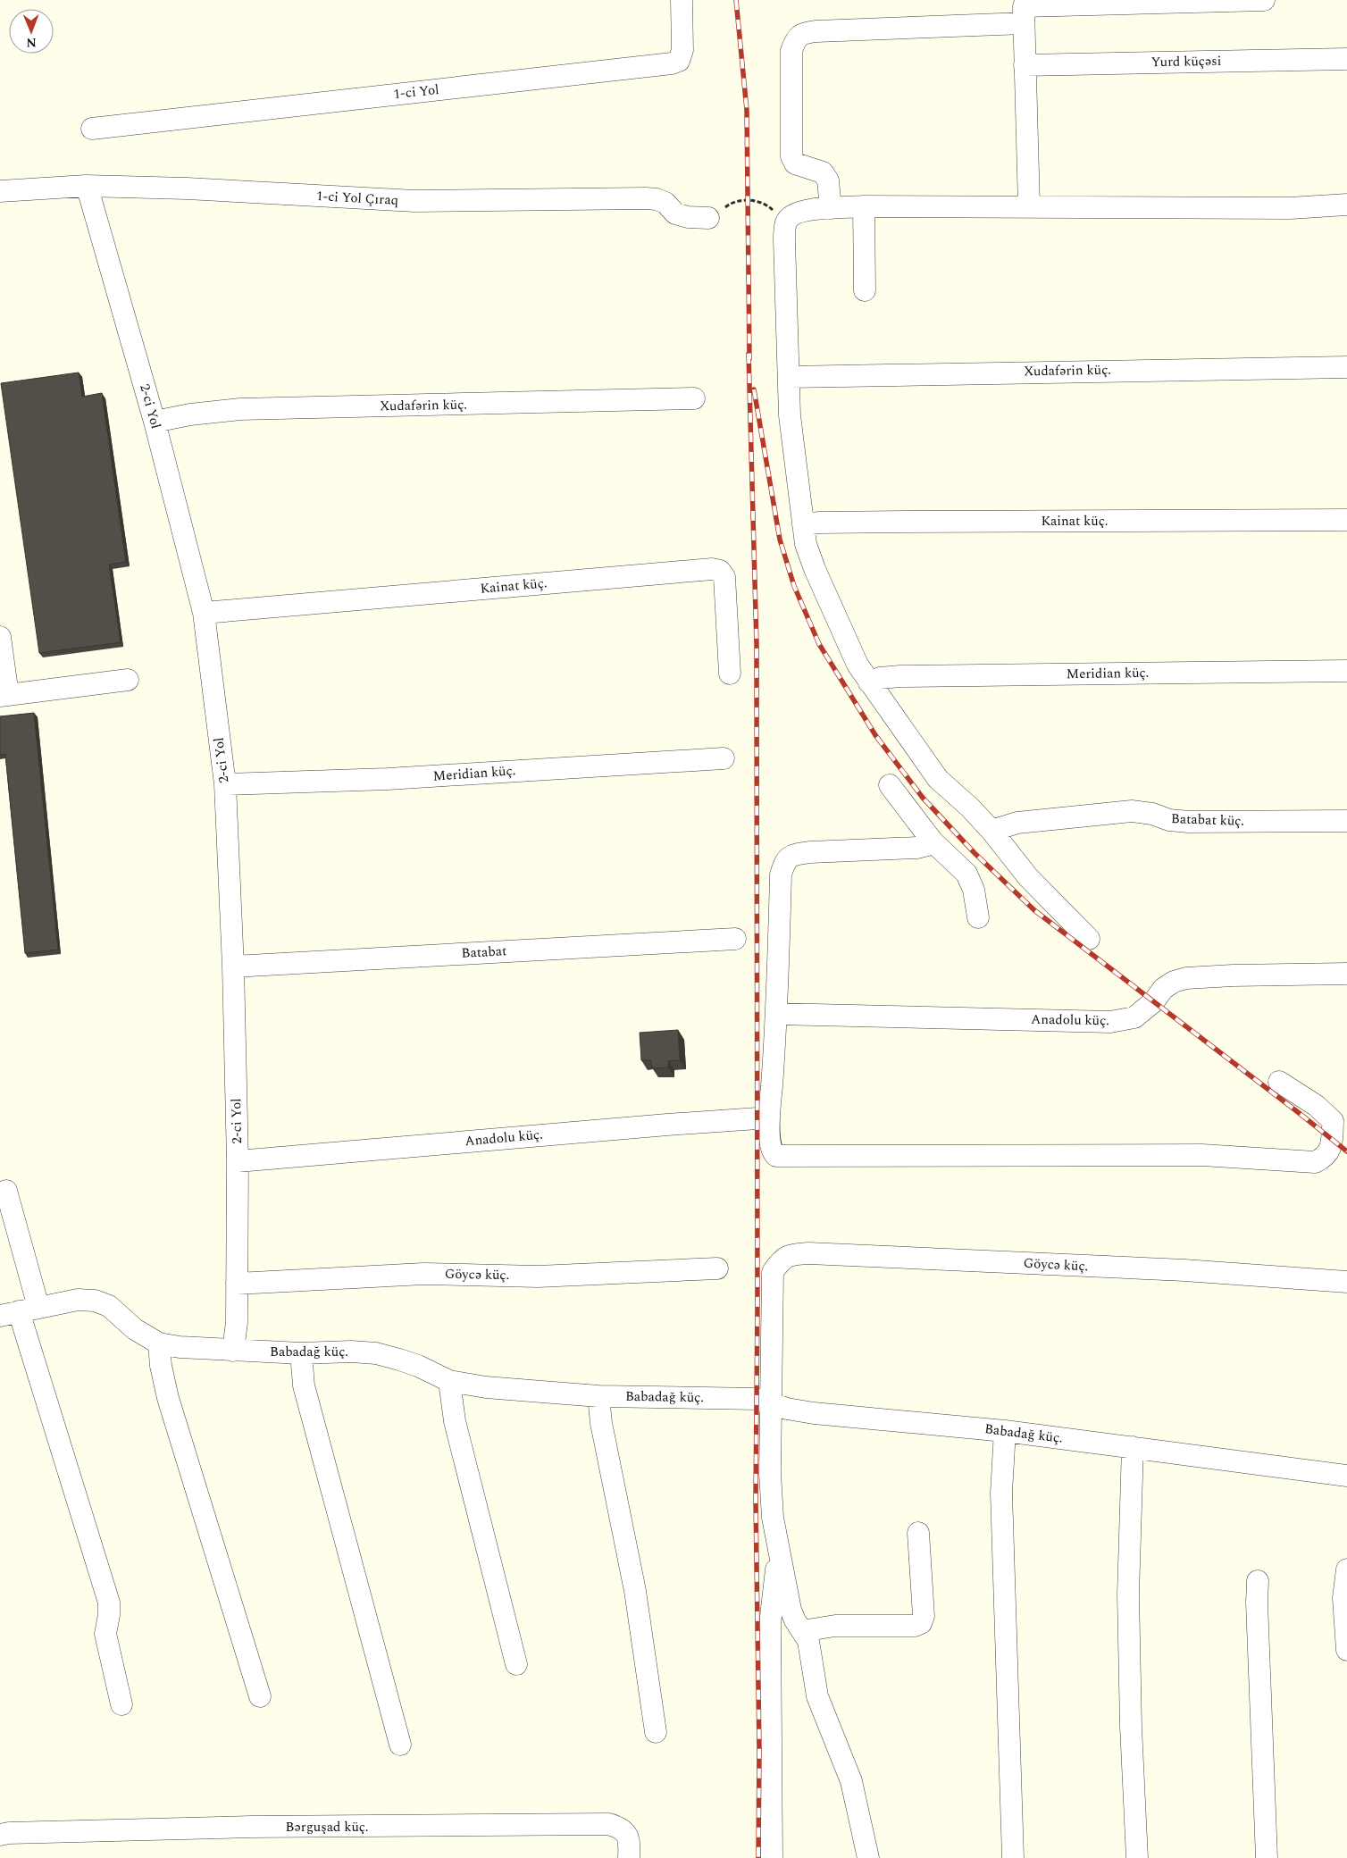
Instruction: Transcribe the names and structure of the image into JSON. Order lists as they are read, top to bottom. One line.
{"streets":{"street":["Yurd küçəsi","1-ci Yol","1-ci Yol Çıraq","Xudafərin küç.","2-ci Yol","Kainat küç.","Meridian küç.","Batabat küç.","Batabat","Anadolu küç.","Göycə küç.","Babadağ küç.","Bərguşad küç."]},"crossings":[["1-ci Yol Çıraq","2-ci Yol"],["Xudafərin küç.","2-ci Yol"],["2-ci Yol","Kainat küç."],["2-ci Yol","Meridian küç."],["2-ci Yol","Batabat"],["2-ci Yol","Anadolu küç."],["2-ci Yol","Göycə küç."],["2-ci Yol","Babadağ küç."],["Göycə küç.","Babadağ küç."]],"north":"bottom"}
